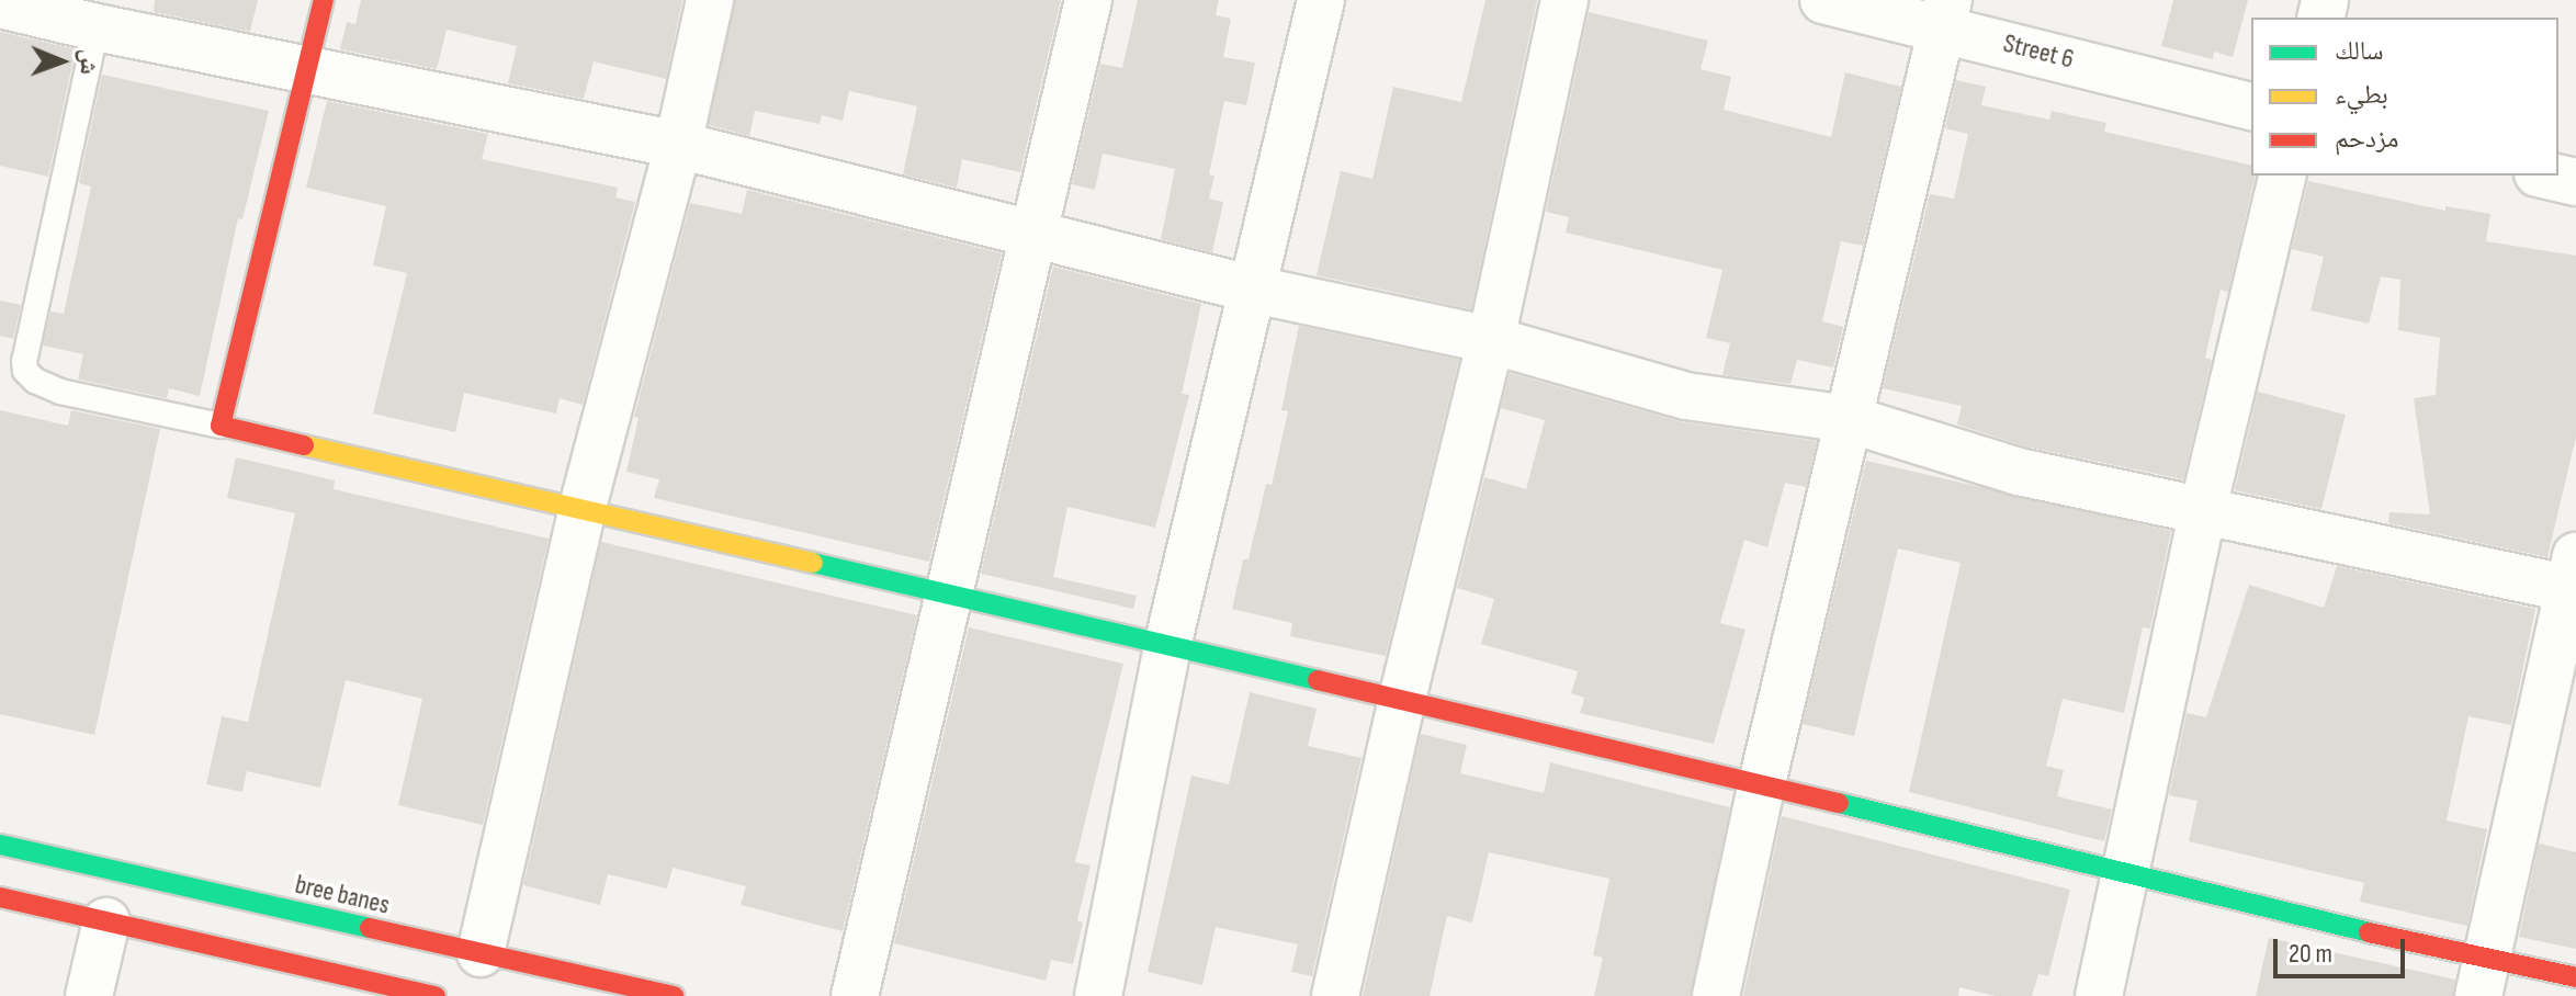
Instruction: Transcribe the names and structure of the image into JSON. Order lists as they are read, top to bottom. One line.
{"streets":{"street":["Street 6","bree banes"]},"legend":["سالك","بطيء","مزدحم"],"scale_bar":"20 m","north":"right"}
